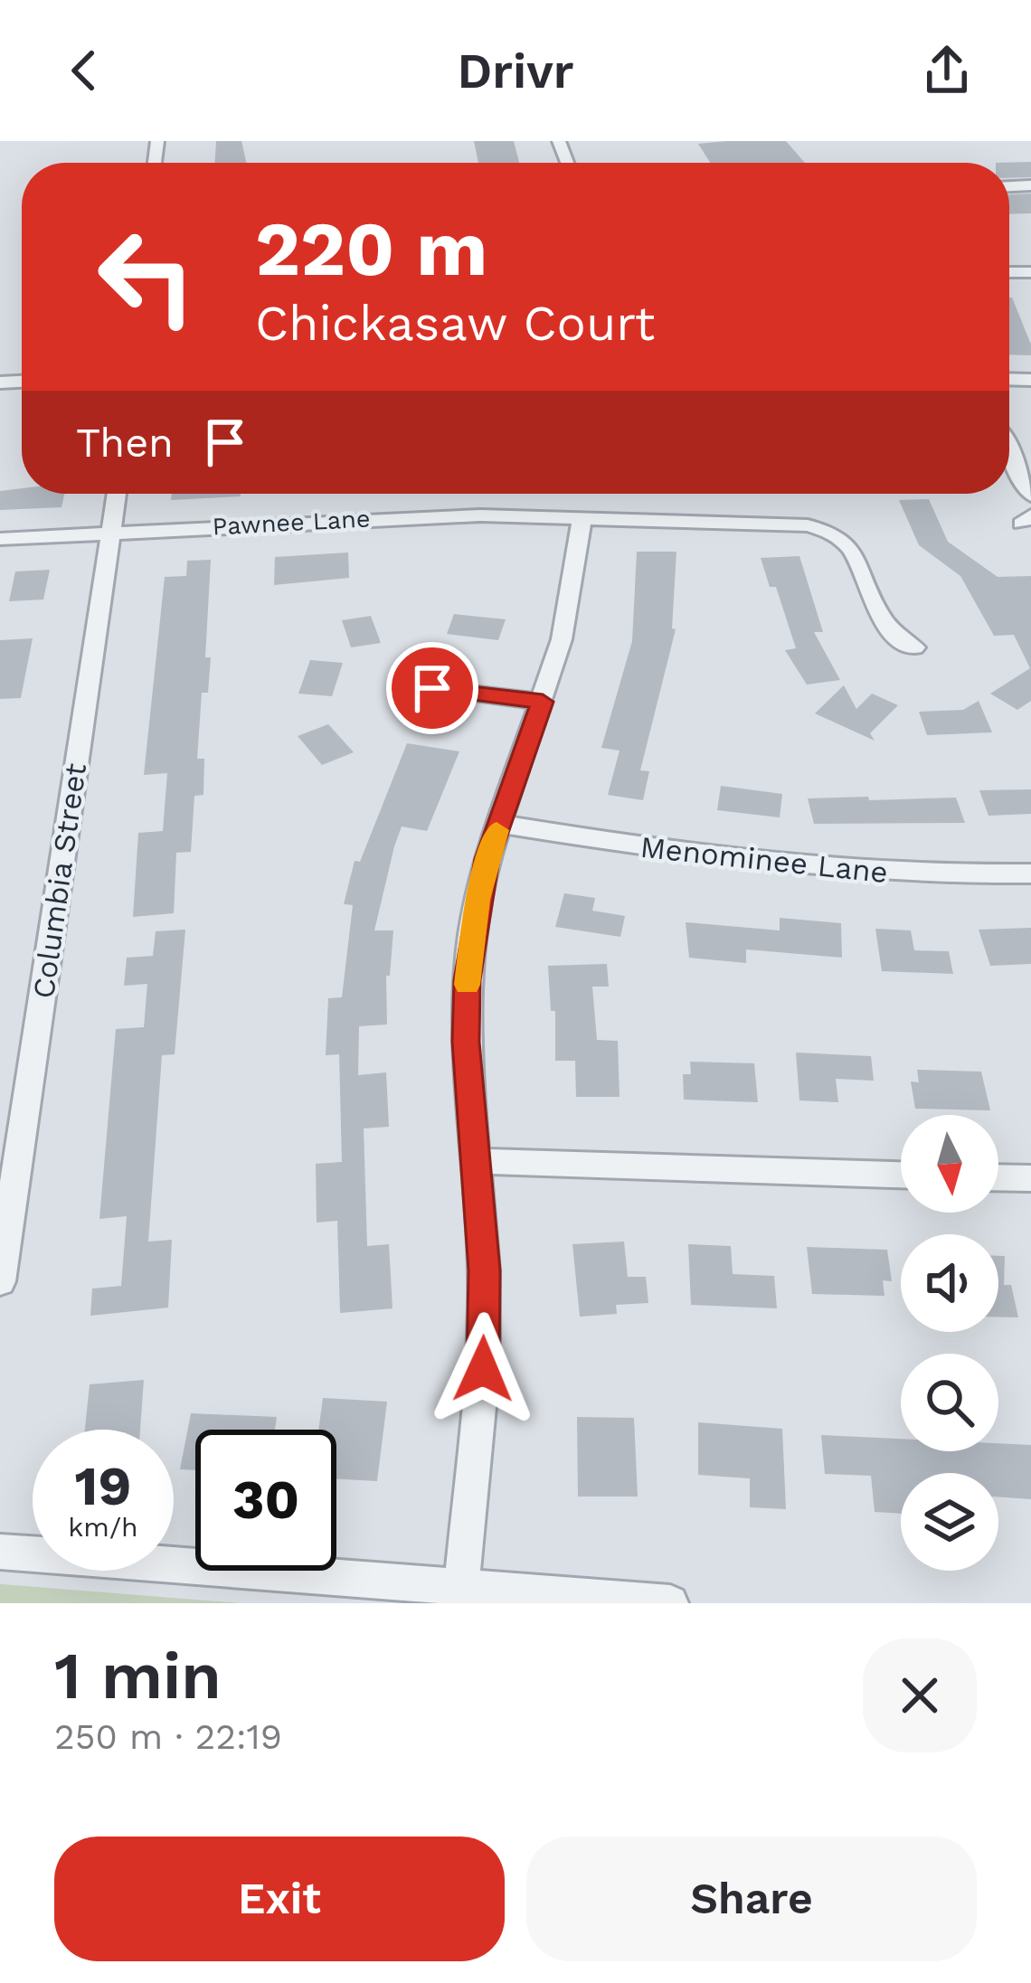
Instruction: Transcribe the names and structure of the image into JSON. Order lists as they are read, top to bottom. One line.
{"streets":{"street":["Pawnee Lane","Menominee Lane","Columbia Street"]},"crossings":[["Pawnee Lane","Columbia Street"]],"north":"bottom","page":{"header":"Drivr","turn":["220 m","Chickasaw Court"],"then":"Then","speed":"19 km/h","limit":"30","heading":["1 min","250 m · 22:19"],"buttons":["Exit","Share"]}}
